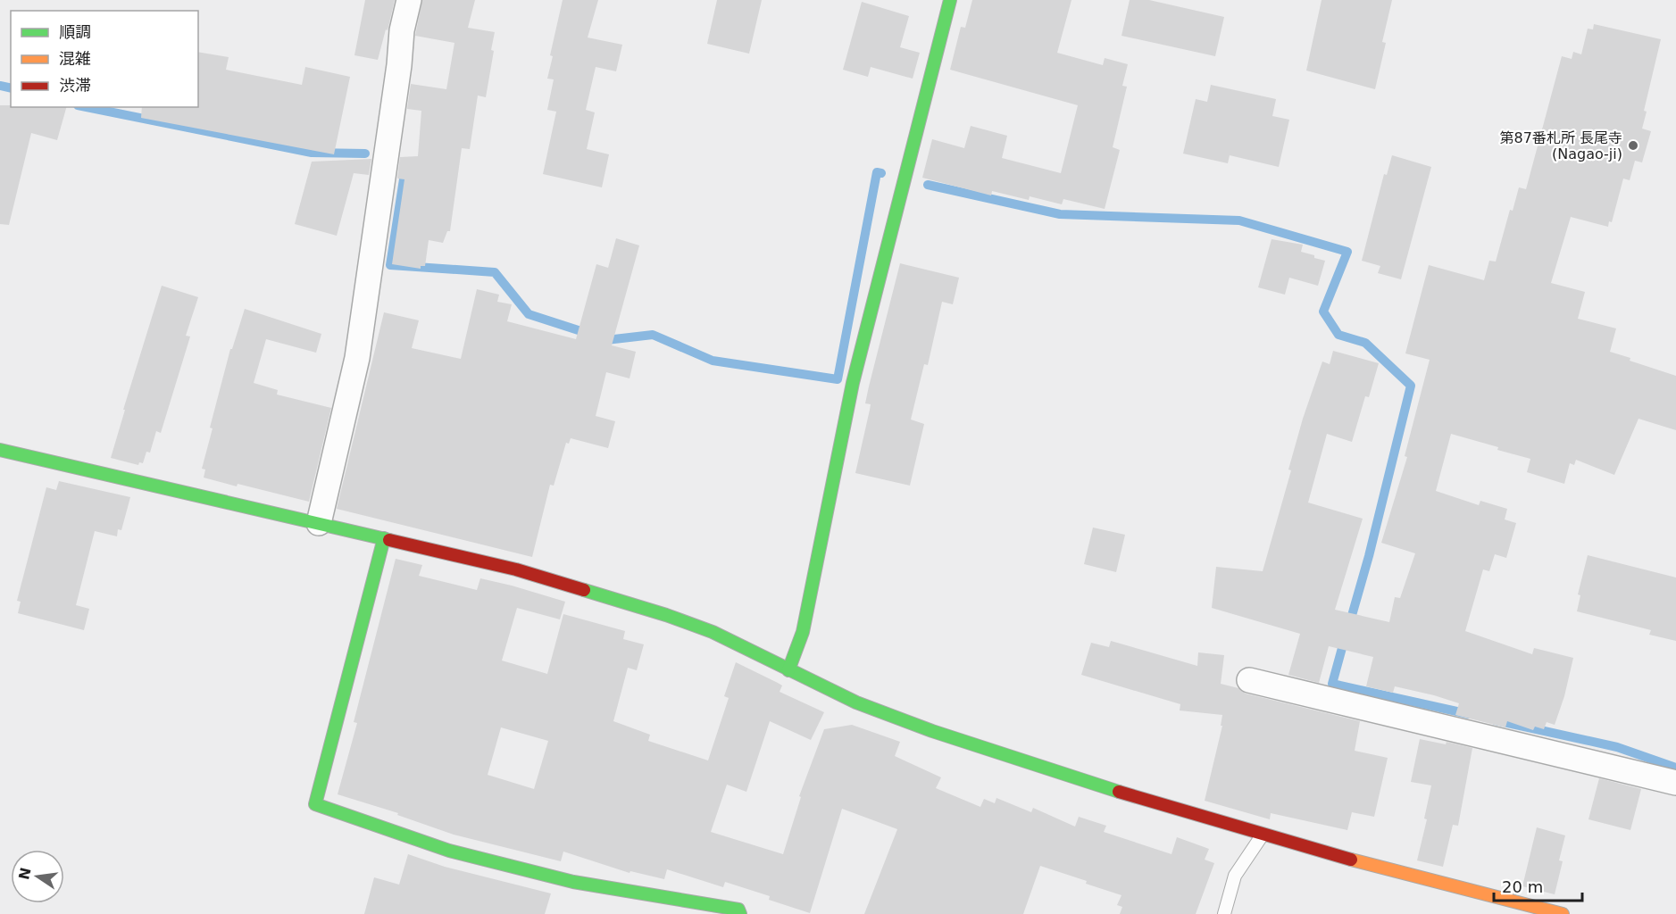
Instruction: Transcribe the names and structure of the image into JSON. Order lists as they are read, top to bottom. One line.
{"places":["第87番札所 長尾寺 (Nagao-ji)"],"legend":["順調","混雑","渋滞"],"scale_bar":"20 m","north":"left"}
